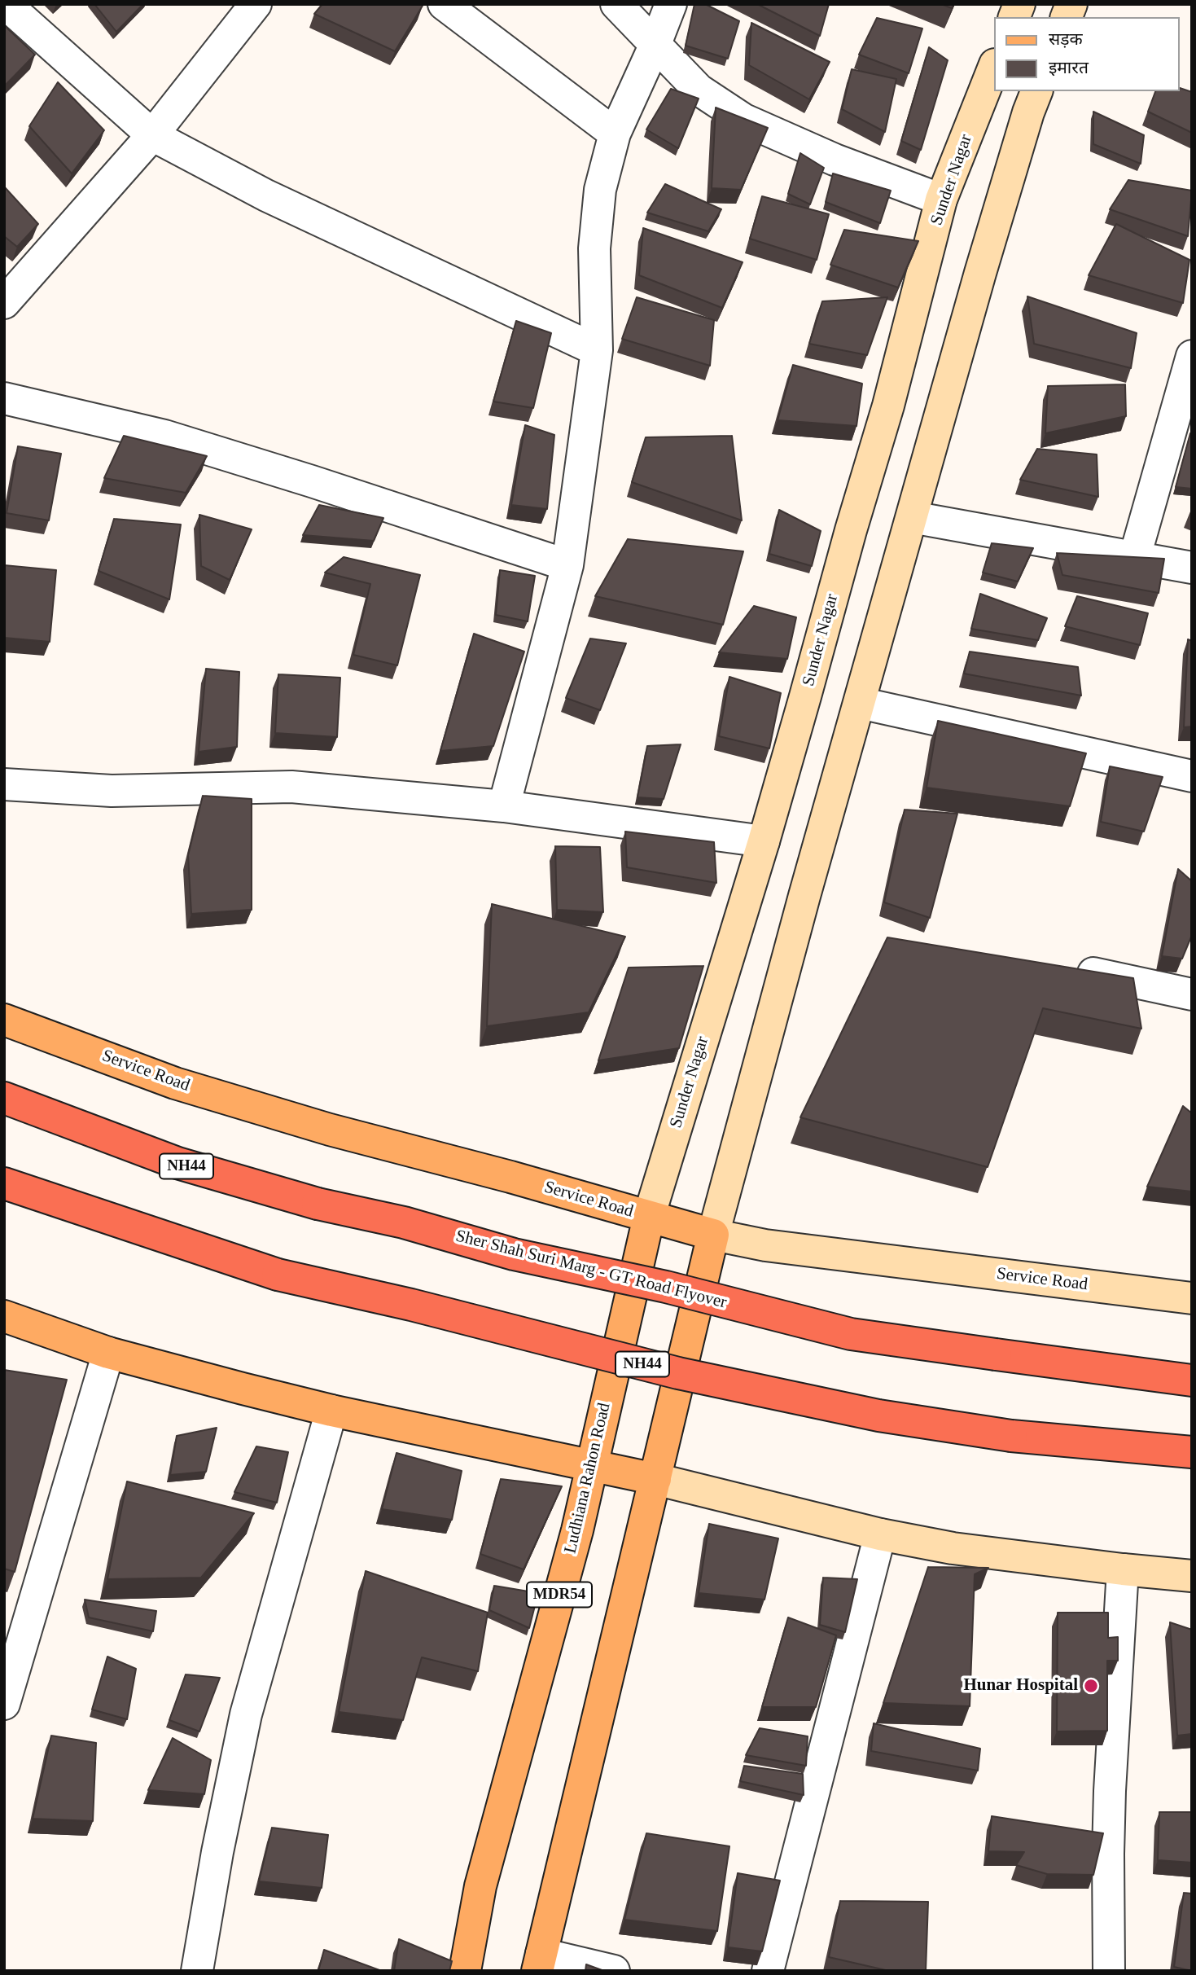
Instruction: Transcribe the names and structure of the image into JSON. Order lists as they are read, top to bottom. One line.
{"streets":{"highway":["NH44","Sher Shah Suri Marg - GT Road Flyover"],"main road":["Service Road","Ludhiana Rahon Road","MDR54"],"street":["Sunder Nagar"]},"crossings":[["Sunder Nagar","Service Road"],["Sunder Nagar","Ludhiana Rahon Road"],["Service Road","Ludhiana Rahon Road"]],"places":["Hunar Hospital"],"legend":["सड़क","इमारत"]}
